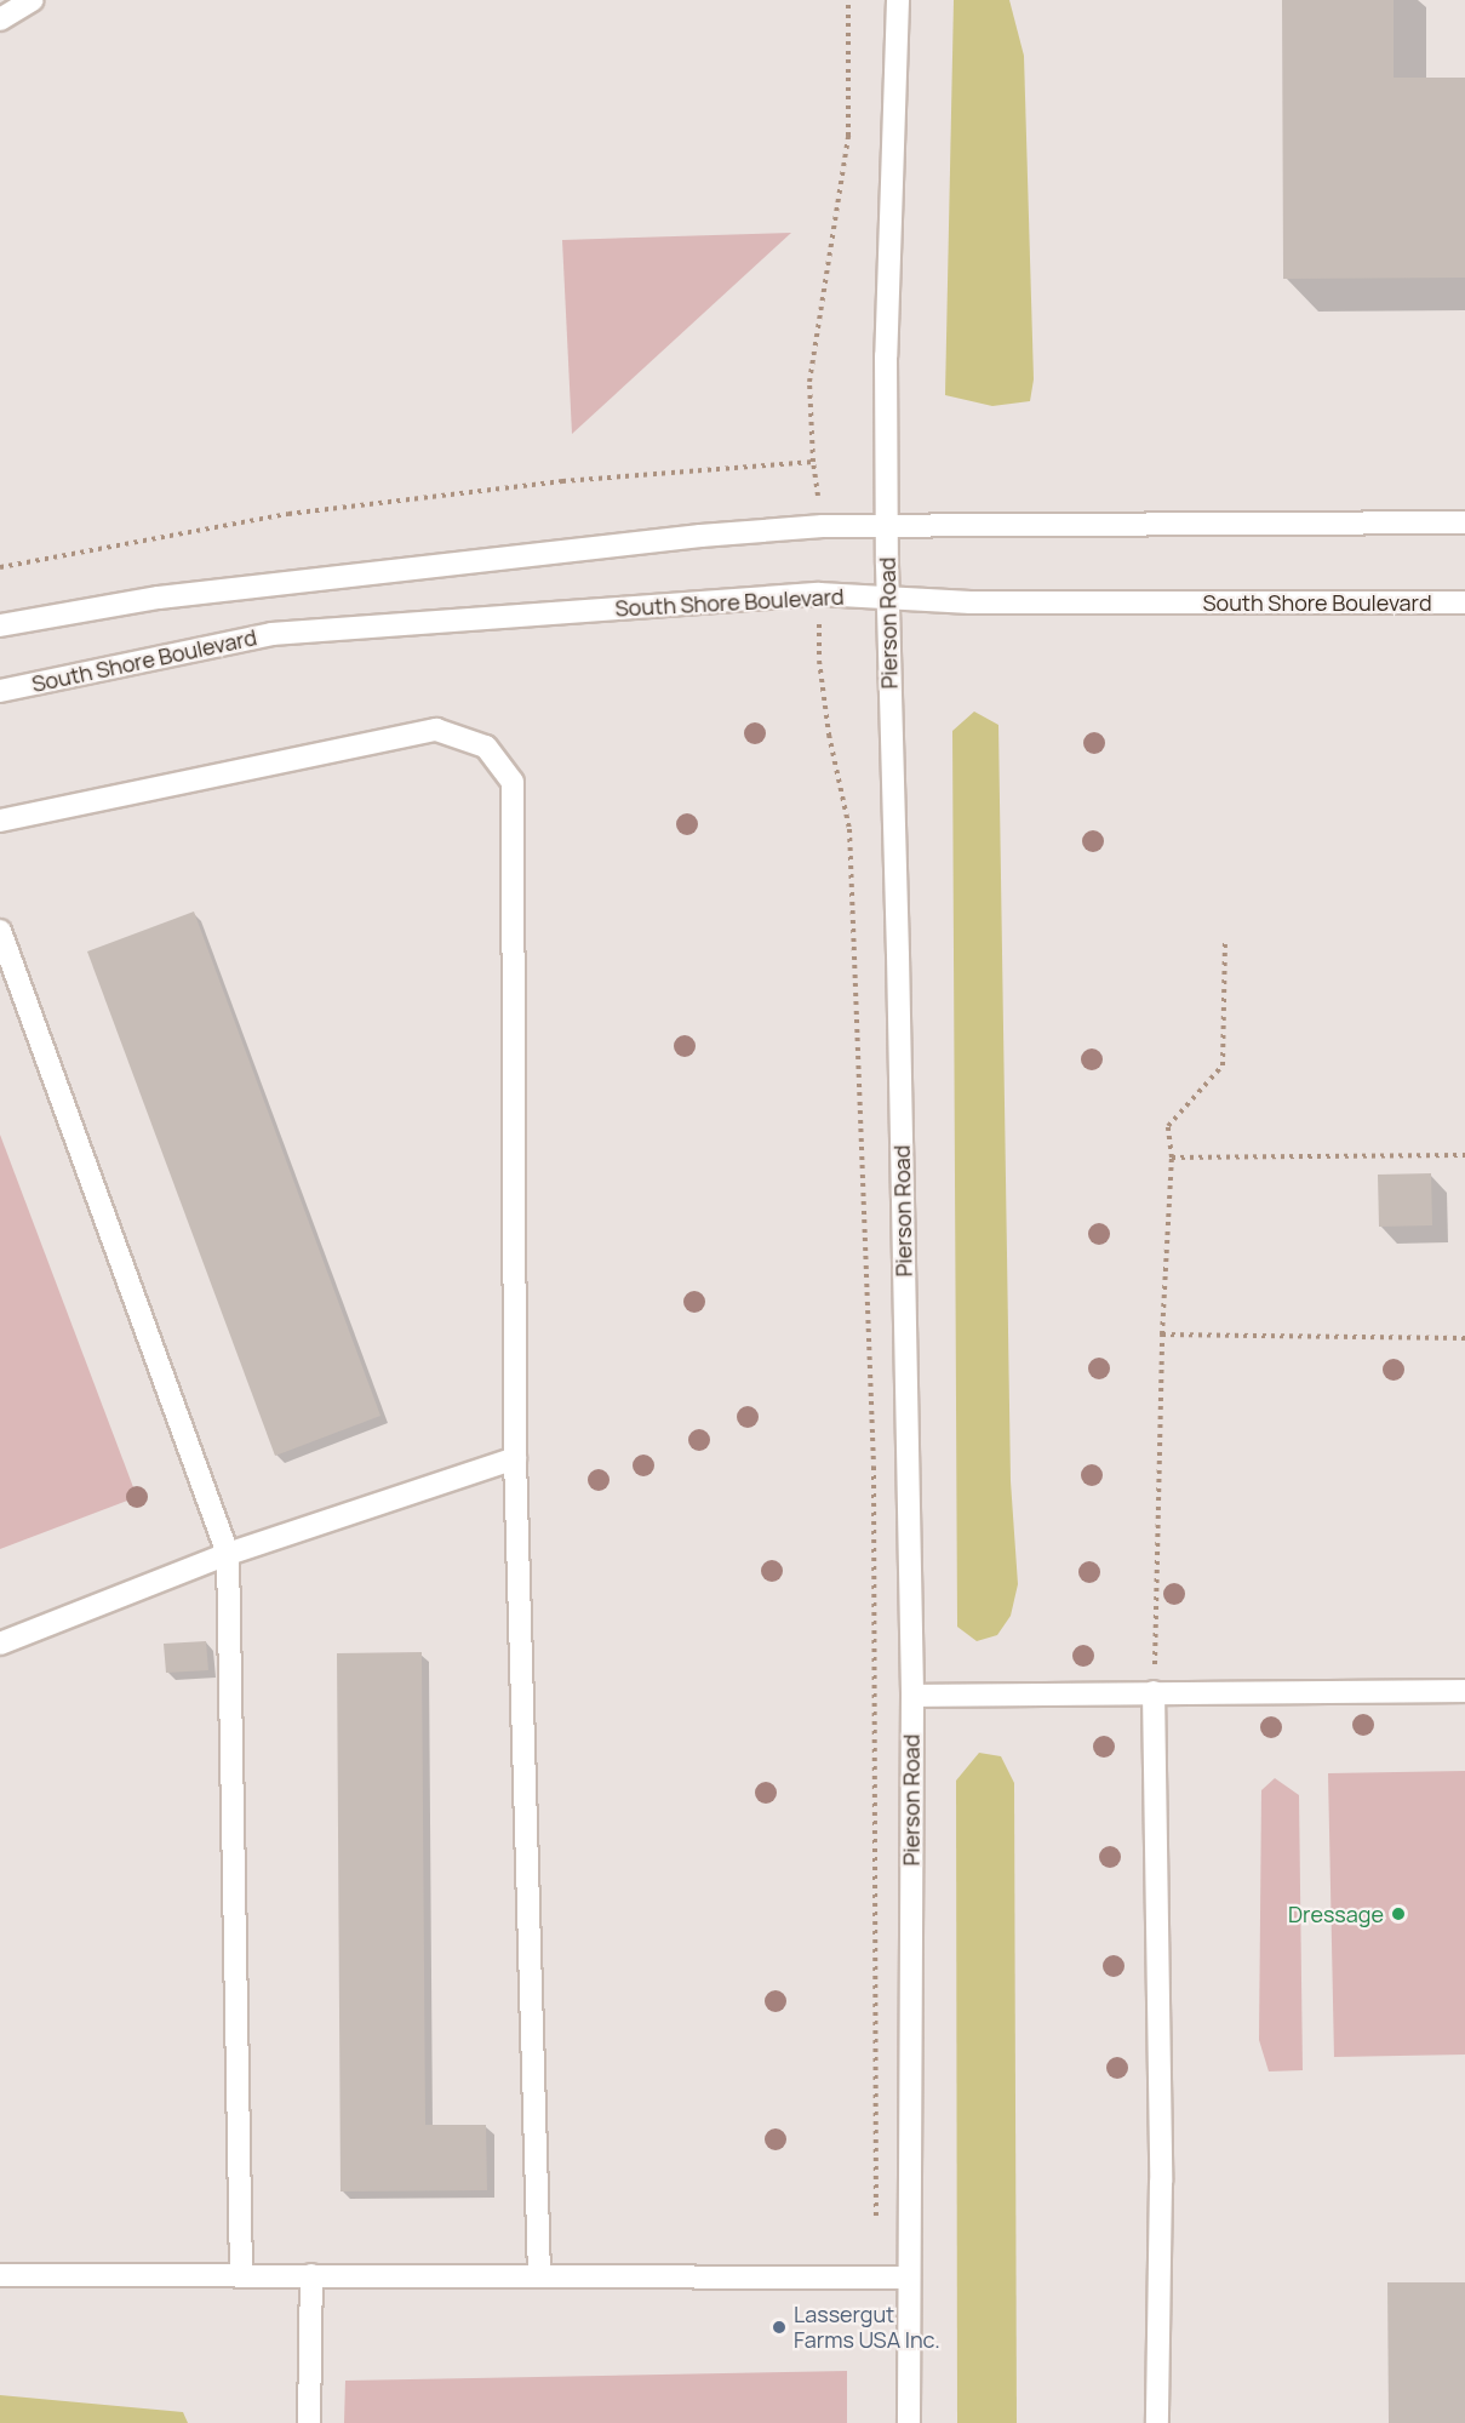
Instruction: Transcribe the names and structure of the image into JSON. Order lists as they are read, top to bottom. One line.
{"streets":{"street":["South Shore Boulevard","Pierson Road"]},"crossings":[["South Shore Boulevard","Pierson Road"]],"places":["Dressage","Lassergut Farms USA Inc."]}
